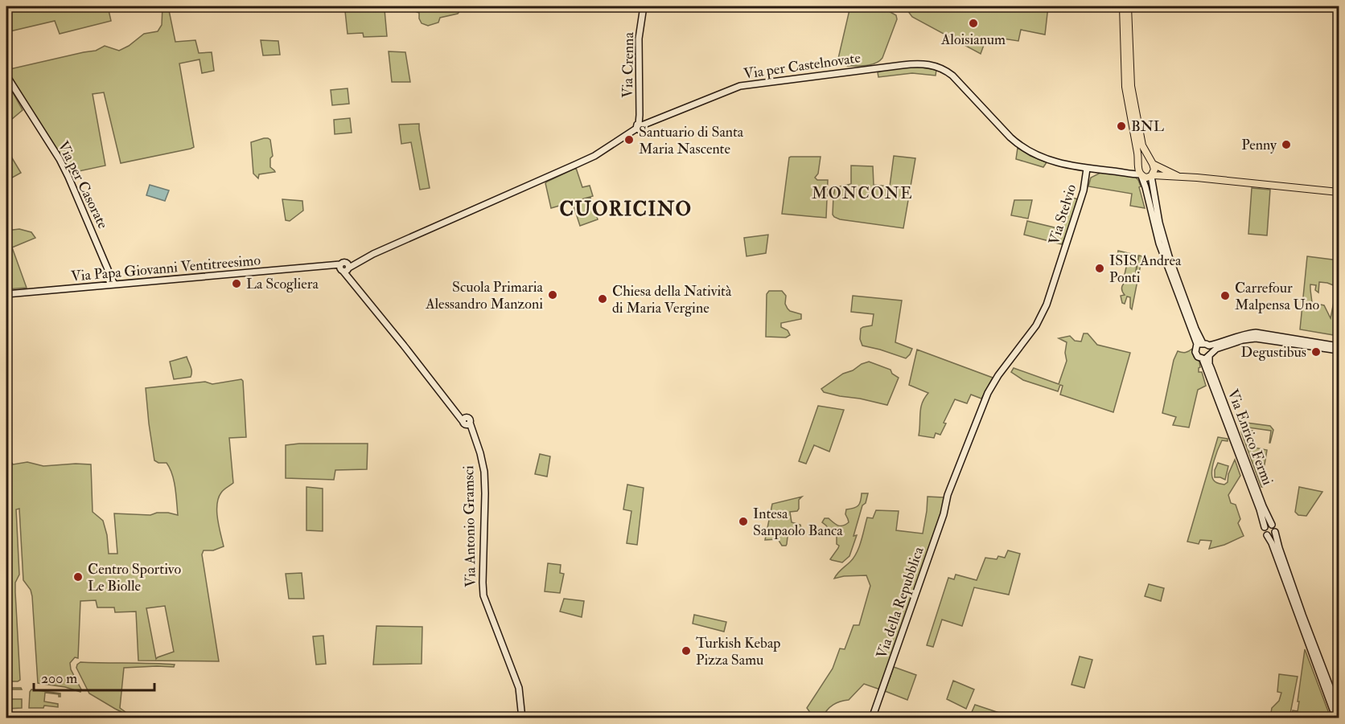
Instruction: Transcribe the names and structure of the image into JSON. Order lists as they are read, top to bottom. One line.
{"streets":{"street":["Via Crenna","Via per Castelnovate","Via per Casorate","Via Stelvio","Via Papa Giovanni Ventitreesimo","Via Enrico Fermi","Via Antonio Gramsci","Via della Repubblica"]},"crossings":[["Via Crenna","Via per Castelnovate"],["Via per Castelnovate","Via Stelvio"],["Via per Casorate","Via Papa Giovanni Ventitreesimo"],["Via Stelvio","Via della Repubblica"],["Via Papa Giovanni Ventitreesimo","Via Antonio Gramsci"]],"districts":["MONCONE","CUORICINO"],"places":["Aloisianum","BNL","Santuario di Santa Maria Nascente","Penny","ISIS Andrea Ponti","La Scogliera","Scuola Primaria Alessandro Manzoni","Carrefour Malpensa Uno","Chiesa della Natività di Maria Vergine","Degustibus","Intesa Sanpaolo Banca","Centro Sportivo Le Biolle","Turkish Kebap Pizza Samu"],"scale_bar":"200 m"}
